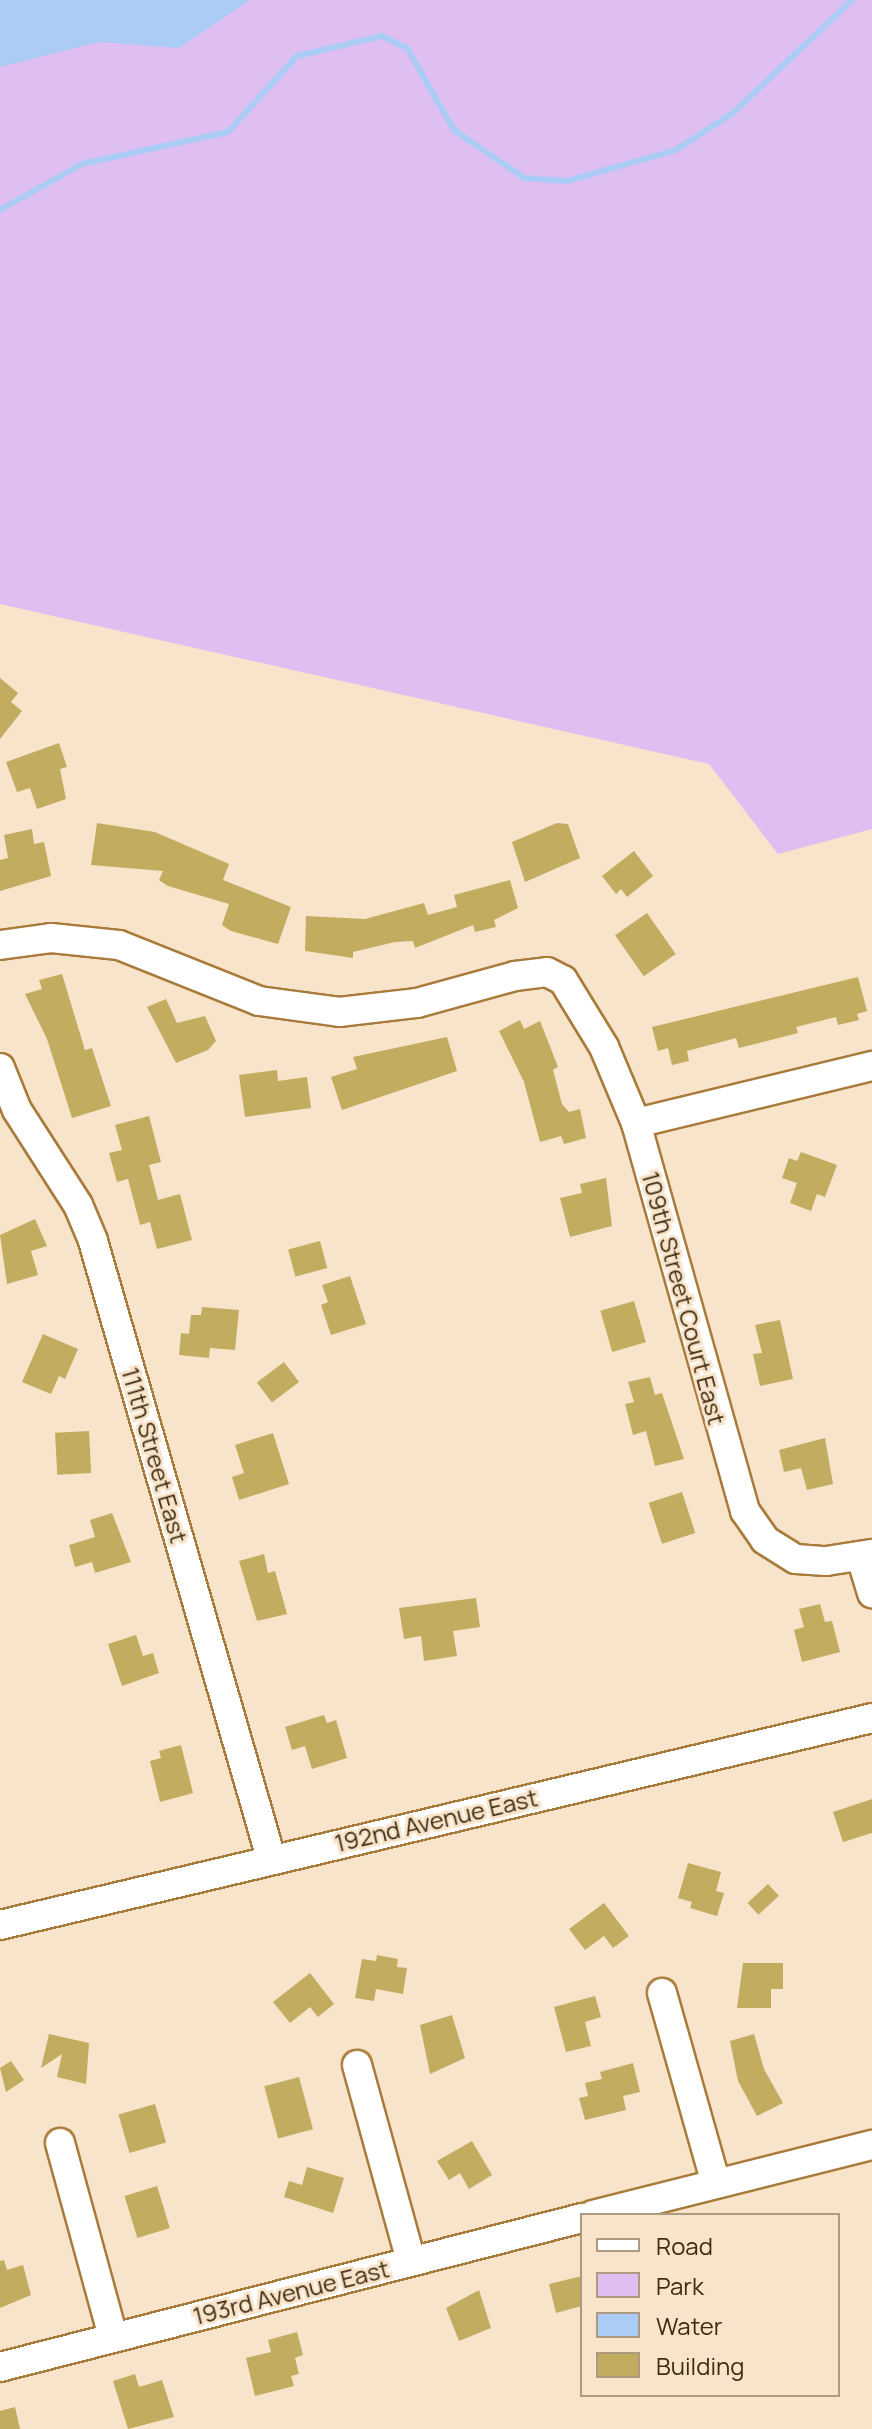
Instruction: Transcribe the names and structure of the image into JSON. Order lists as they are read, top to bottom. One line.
{"streets":{"street":["109th Street Court East","111th Street East","192nd Avenue East","193rd Avenue East"]},"crossings":[["111th Street East","192nd Avenue East"]],"legend":["Road","Park","Water","Building"]}
